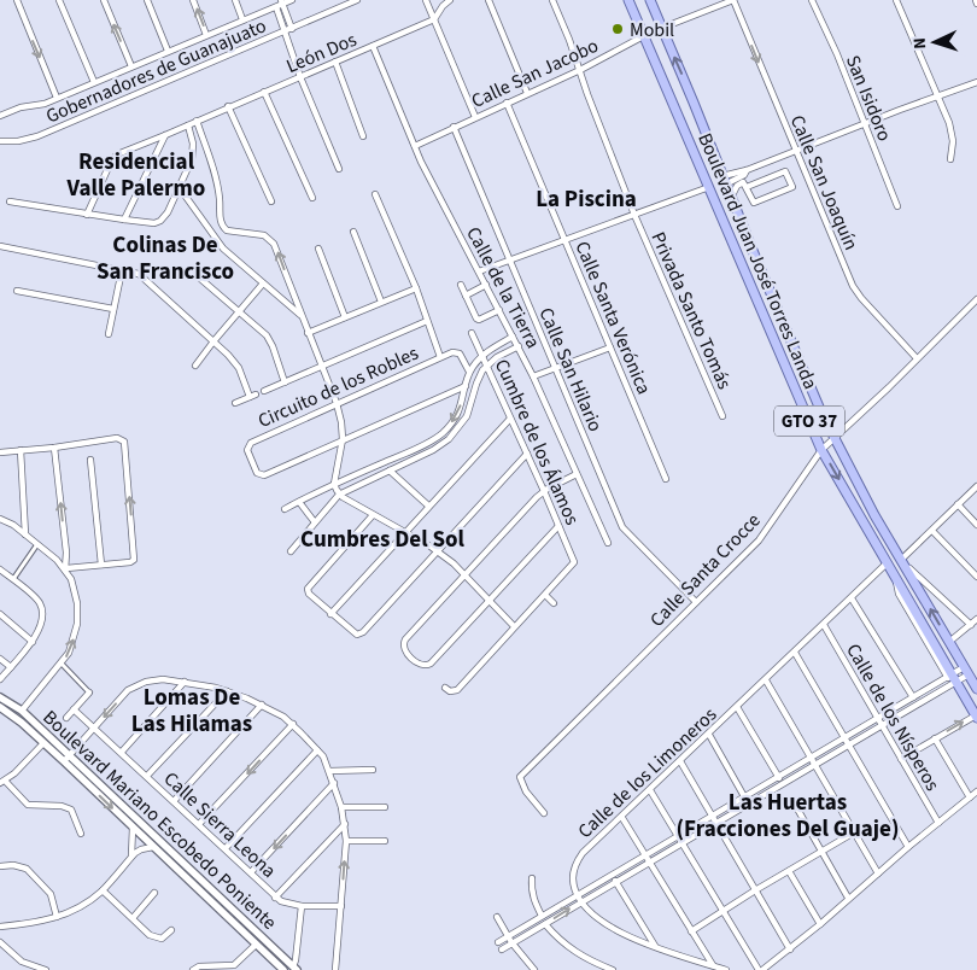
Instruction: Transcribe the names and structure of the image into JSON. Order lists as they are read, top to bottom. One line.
{"streets":{"main road":["Boulevard Juan José Torres Landa","GTO 37"],"street":["León Dos","Gobernadores de Guanajuato","Calle San Jacobo","San Isidoro","Calle San Joaquín","Calle de la Tierra","Privada Santo Tomás","Calle Santa Verónica","Calle San Hilario","Circuito de los Robles","Cumbre de los Álamos","Calle Santa Crocce","Calle de los Nísperos","Calle de los Limoneros","Boulevard Mariano Escobedo Poniente","Calle Sierra Leona"]},"crossings":[["León Dos","Calle de la Tierra"],["Calle San Jacobo","Calle San Joaquín"],["Calle San Jacobo","Boulevard Juan José Torres Landa"],["Calle San Jacobo","Calle de la Tierra"],["Calle San Jacobo","Privada Santo Tomás"],["Calle San Jacobo","Calle Santa Verónica"],["Calle San Jacobo","Calle San Hilario"],["Calle San Joaquín","Calle Santa Crocce"],["Boulevard Juan José Torres Landa","Calle Santa Crocce"],["Boulevard Juan José Torres Landa","Calle de los Limoneros"],["Calle San Hilario","Calle Santa Crocce"],["Calle de los Nísperos","Calle de los Limoneros"]],"one_way":["Calle San Joaquín"],"districts":["Residencial Valle Palermo","La Piscina","Colinas De San Francisco","Cumbres Del Sol","Lomas De Las Hilamas","Las Huertas (Fracciones Del Guaje)"],"places":["Mobil"],"north":"left"}
